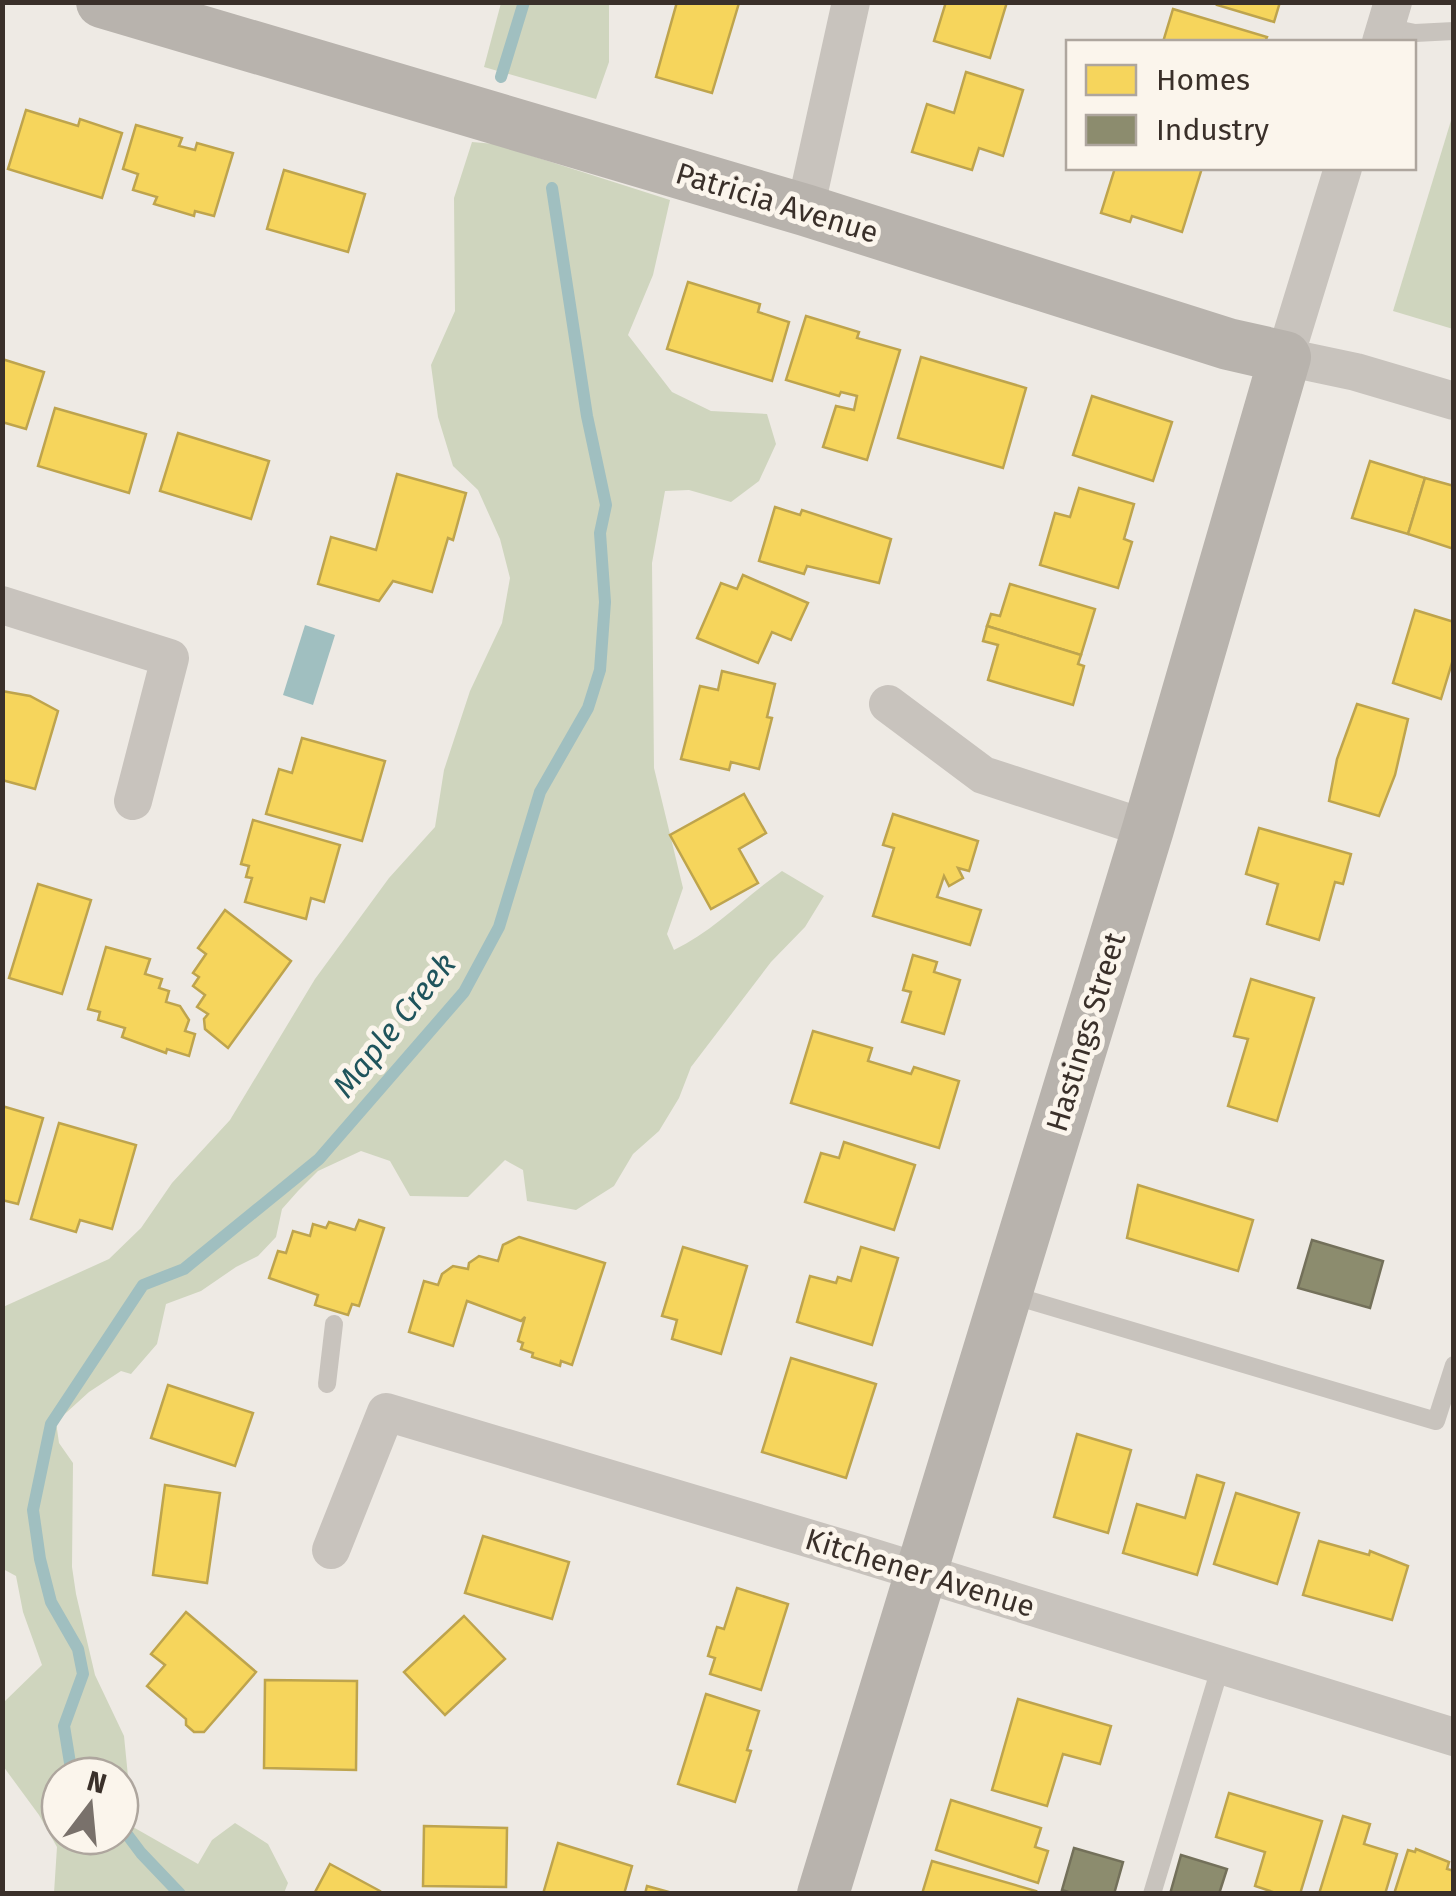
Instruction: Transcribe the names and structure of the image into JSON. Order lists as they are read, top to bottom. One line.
{"streets":{"street":["Patricia Avenue","Hastings Street","Kitchener Avenue"]},"crossings":[["Patricia Avenue","Hastings Street"],["Hastings Street","Kitchener Avenue"]],"water":["Maple Creek"],"legend":["Homes","Industry"],"north":"top"}
